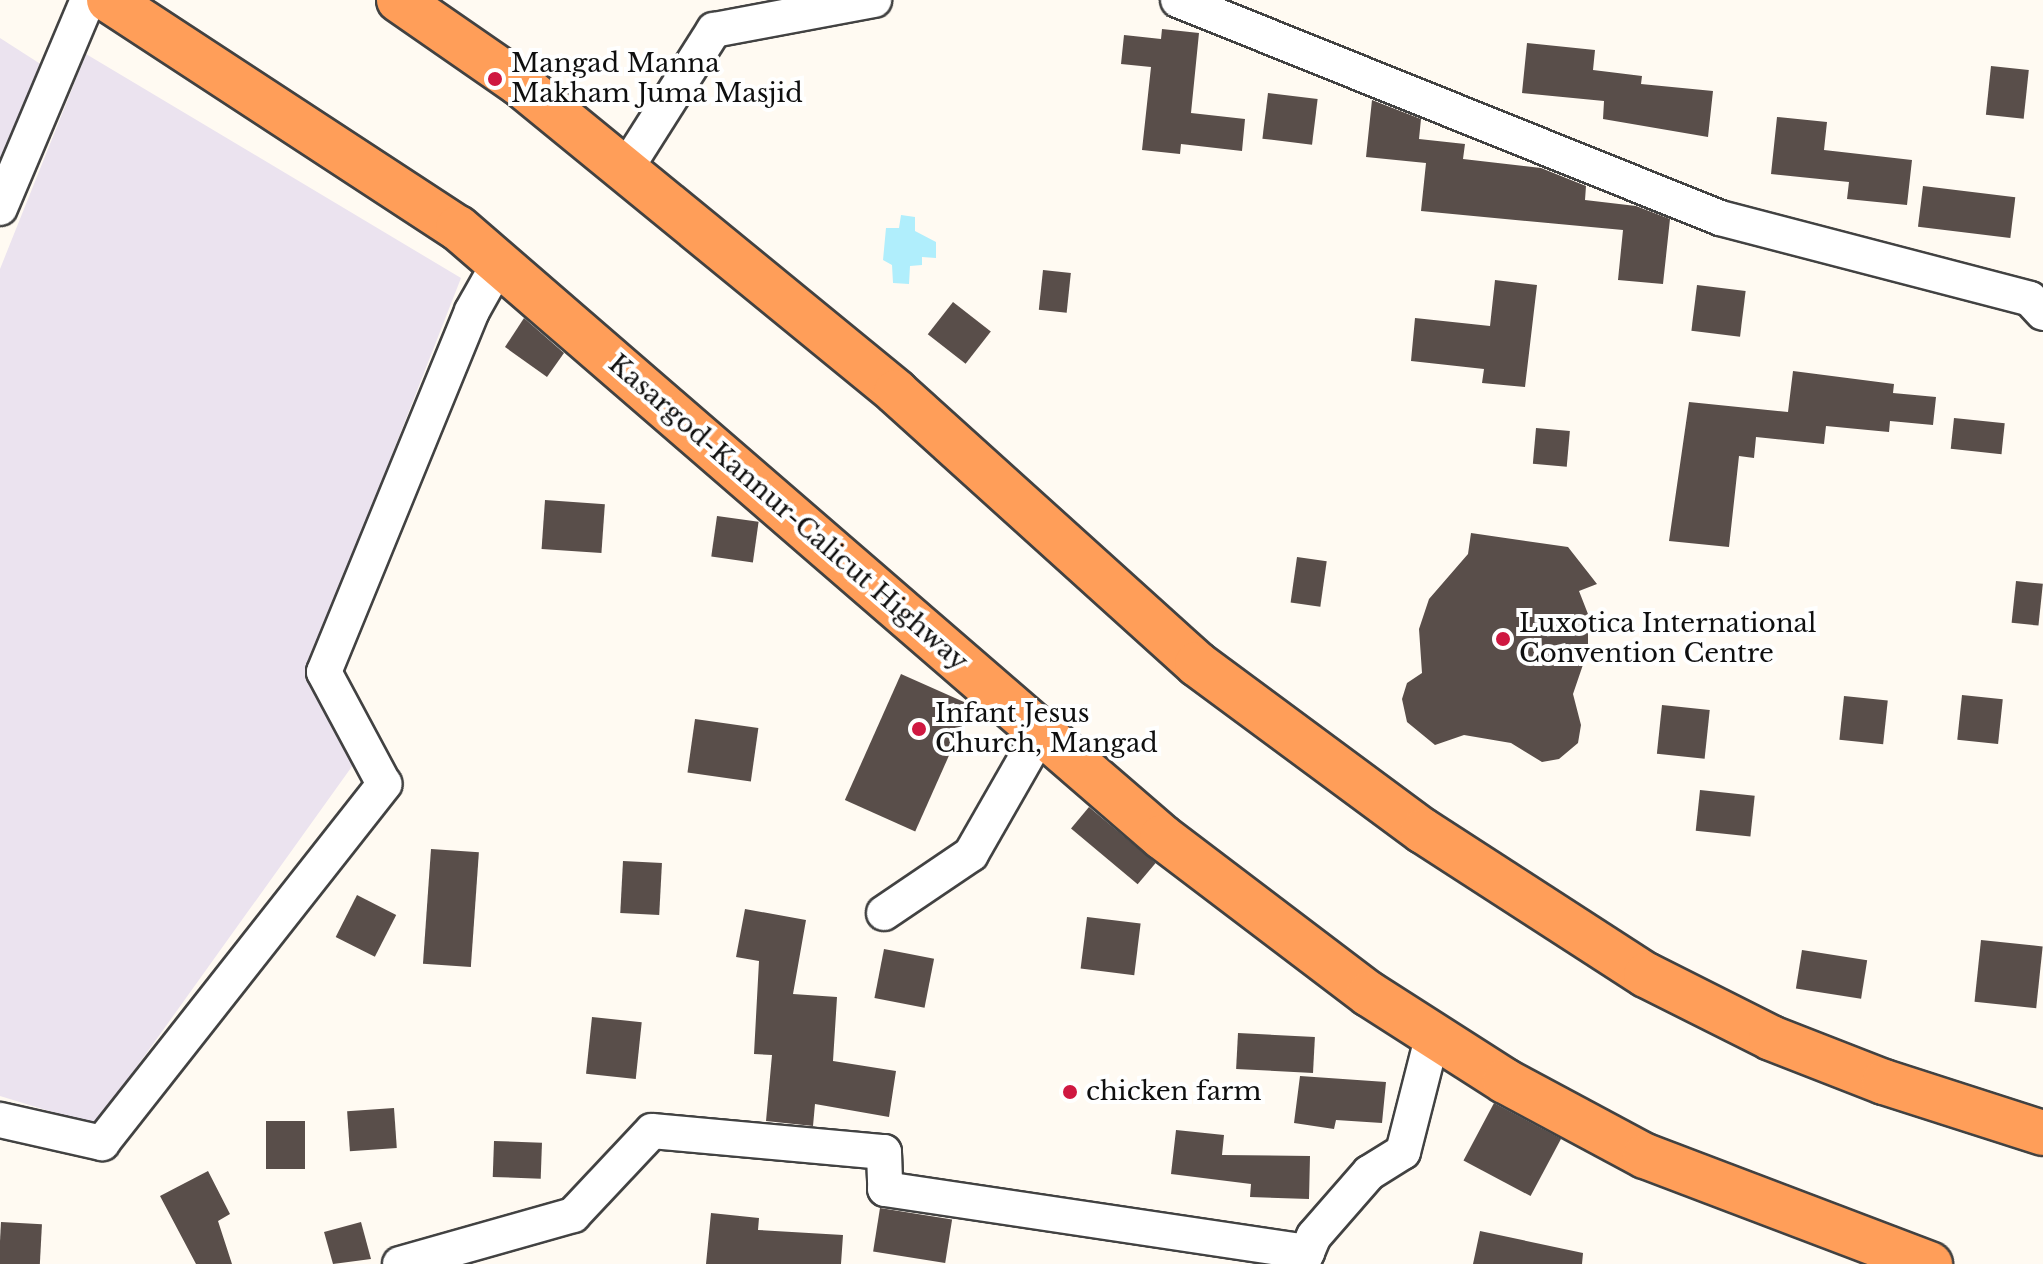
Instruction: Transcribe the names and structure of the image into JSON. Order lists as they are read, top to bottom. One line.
{"streets":{"highway":["Kasargod-Kannur-Calicut Highway"]},"places":["Mangad Manna Makham Juma Masjid","Luxotica International Convention Centre","Infant Jesus Church, Mangad","chicken farm"]}
